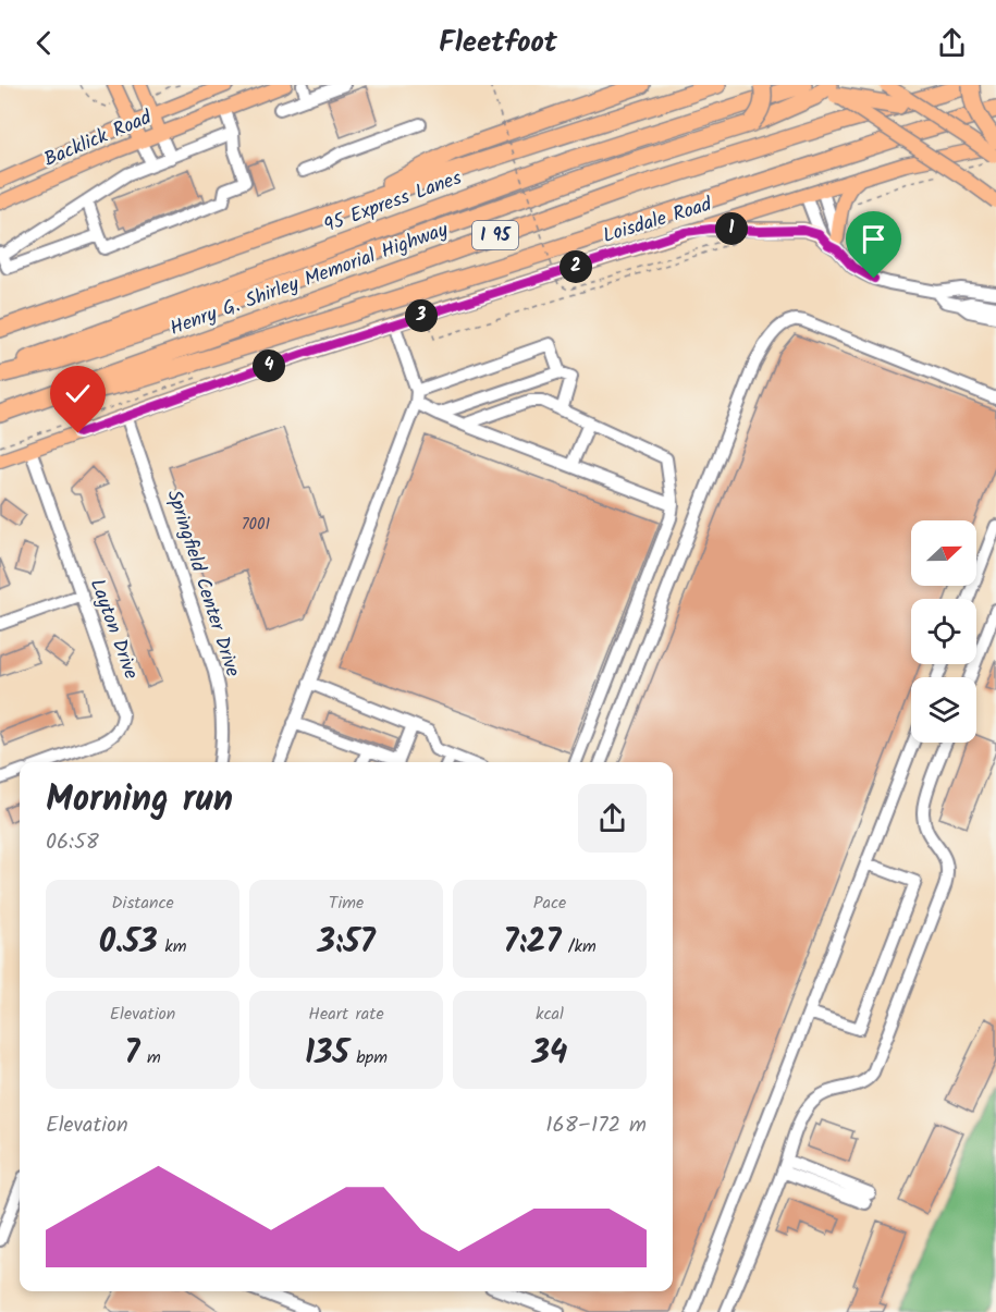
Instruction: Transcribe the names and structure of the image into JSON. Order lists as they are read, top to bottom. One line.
{"streets":{"highway":["95 Express Lanes","I 95","Henry G. Shirley Memorial Highway"],"main road":["Backlick Road","Loisdale Road"],"street":["Springfield Center Drive","Layton Drive"]},"crossings":[["Loisdale Road","Springfield Center Drive"],["Loisdale Road","Layton Drive"]],"house_numbers":["7001"],"north":"right","page":{"header":"Fleetfoot","pins":["1","2","3","4"],"heading":["Morning run","06:58"],"stats":[["Distance","0.53 km"],["Time","3:57"],["Pace","7:27 /km"],["Elevation","7 m"],["Heart rate","135 bpm"],["kcal","34"]],"chart":["Elevation","168–172 m"]}}
